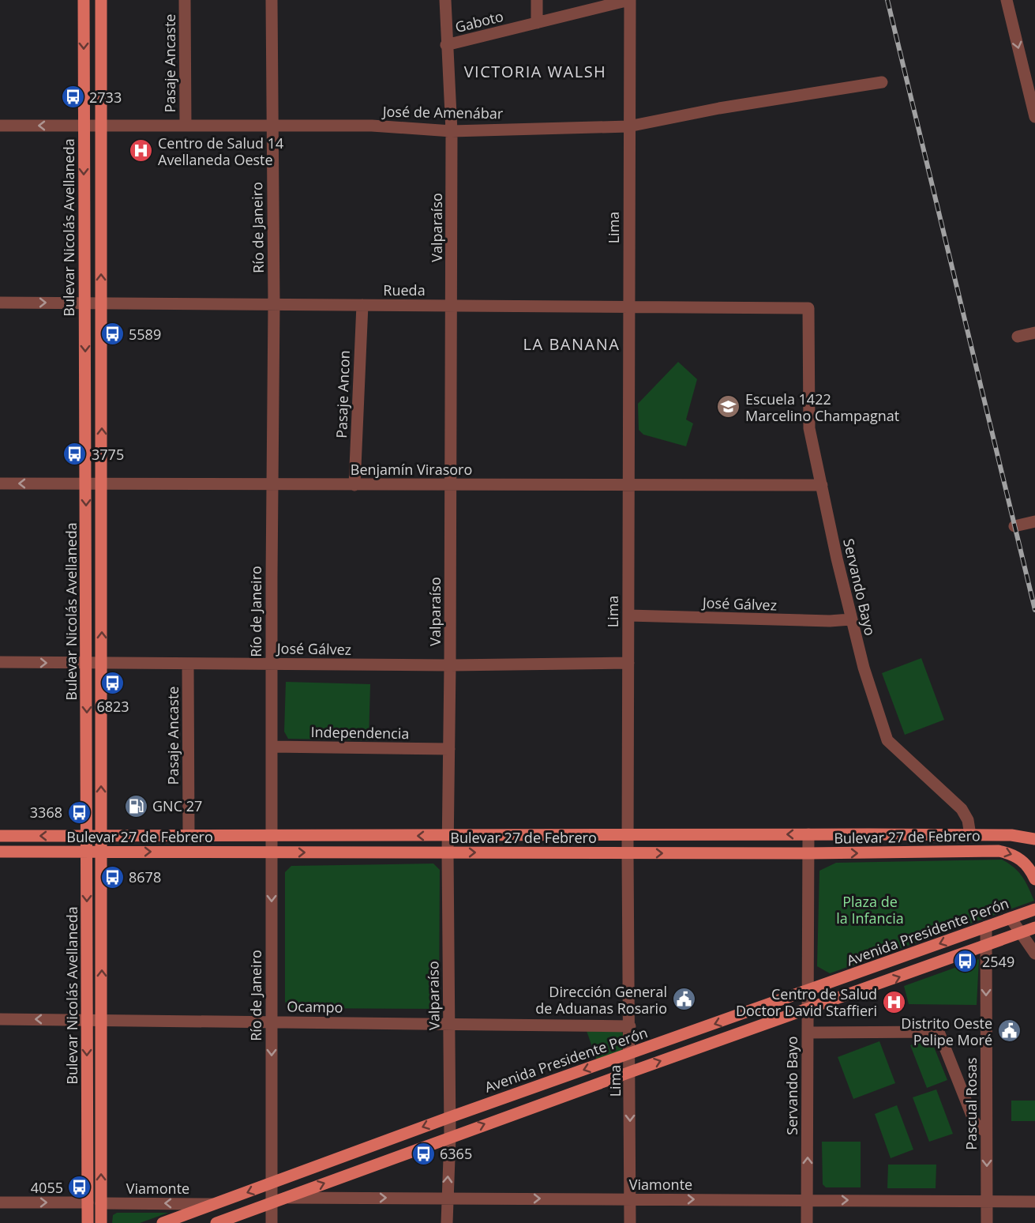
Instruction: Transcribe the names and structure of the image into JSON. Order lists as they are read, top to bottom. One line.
{"streets":{"main road":["Bulevar Nicolás Avellaneda","Bulevar 27 de Febrero","Avenida Presidente Perón"],"street":["Gaboto","Pasaje Ancaste","José de Amenábar","Río de Janeiro","Valparaíso","Lima","Rueda","Pasaje Ancon","Benjamín Virasoro","Servando Bayo","José Gálvez","Independencia","Ocampo","Pascual Rosas","Viamonte"]},"crossings":[["Gaboto","Valparaíso"],["Gaboto","Lima"],["Pasaje Ancaste","José de Amenábar"],["Pasaje Ancaste","José Gálvez"],["Pasaje Ancaste","Bulevar 27 de Febrero"],["José de Amenábar","Bulevar Nicolás Avellaneda"],["José de Amenábar","Río de Janeiro"],["José de Amenábar","Valparaíso"],["José de Amenábar","Lima"],["Bulevar Nicolás Avellaneda","Rueda"],["Bulevar Nicolás Avellaneda","Benjamín Virasoro"],["Bulevar Nicolás Avellaneda","José Gálvez"],["Bulevar Nicolás Avellaneda","Bulevar 27 de Febrero"],["Bulevar Nicolás Avellaneda","Ocampo"],["Bulevar Nicolás Avellaneda","Viamonte"],["Río de Janeiro","Rueda"],["Río de Janeiro","Benjamín Virasoro"],["Río de Janeiro","José Gálvez"],["Río de Janeiro","Independencia"],["Río de Janeiro","Bulevar 27 de Febrero"],["Río de Janeiro","Avenida Presidente Perón"],["Río de Janeiro","Ocampo"],["Valparaíso","Rueda"],["Valparaíso","Benjamín Virasoro"],["Valparaíso","José Gálvez"],["Valparaíso","Independencia"],["Valparaíso","Bulevar 27 de Febrero"],["Valparaíso","Avenida Presidente Perón"],["Valparaíso","Ocampo"],["Valparaíso","Viamonte"],["Lima","Rueda"],["Lima","Benjamín Virasoro"],["Lima","José Gálvez"],["Lima","Bulevar 27 de Febrero"],["Lima","Avenida Presidente Perón"],["Lima","Ocampo"],["Lima","Viamonte"],["Rueda","Pasaje Ancon"],["Rueda","Servando Bayo"],["Pasaje Ancon","Benjamín Virasoro"],["Benjamín Virasoro","Servando Bayo"],["Servando Bayo","José Gálvez"],["Servando Bayo","Bulevar 27 de Febrero"],["Servando Bayo","Avenida Presidente Perón"],["Servando Bayo","Viamonte"],["Avenida Presidente Perón","Pascual Rosas"],["Avenida Presidente Perón","Viamonte"],["Pascual Rosas","Viamonte"]],"one_way":["Pascual Rosas"],"districts":["VICTORIA WALSH","LA BANANA"],"parks":["Plaza de la Infancia"],"places":{"bus stop":["2733","5589","3775","6823","3368","8678","2549","6365","4055"],"hospital":["Centro de Salud 14 Avellaneda Oeste","Centro de Salud Doctor David Staffieri"],"school or university":["Escuela 1422 Marcelino Champagnat"],"fuel station":["GNC 27"],"public building":["Dirección General de Aduanas Rosario","Distrito Oeste Pelipe Moré"]}}
